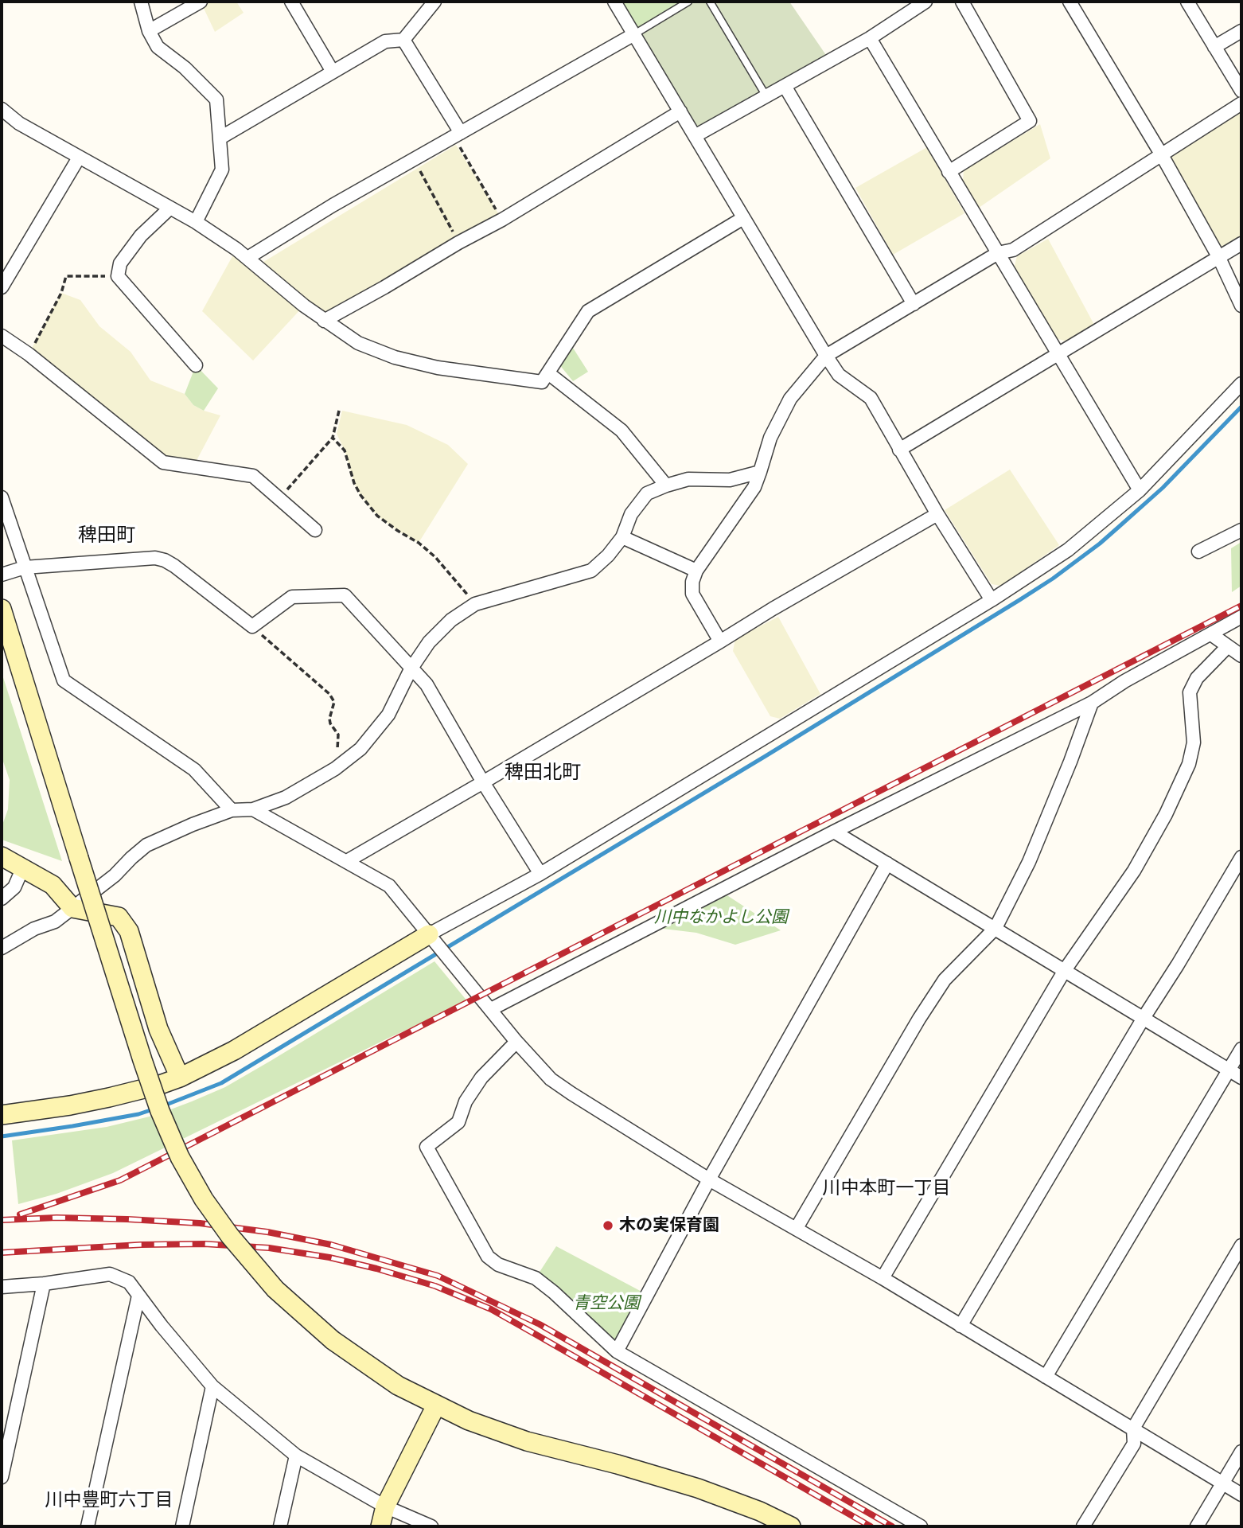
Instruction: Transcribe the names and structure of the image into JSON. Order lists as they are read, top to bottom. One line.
{"districts":["稗田町","稗田北町","川中本町一丁目","川中豊町六丁目"],"parks":["川中なかよし公園","青空公園"],"places":["木の実保育園"]}
